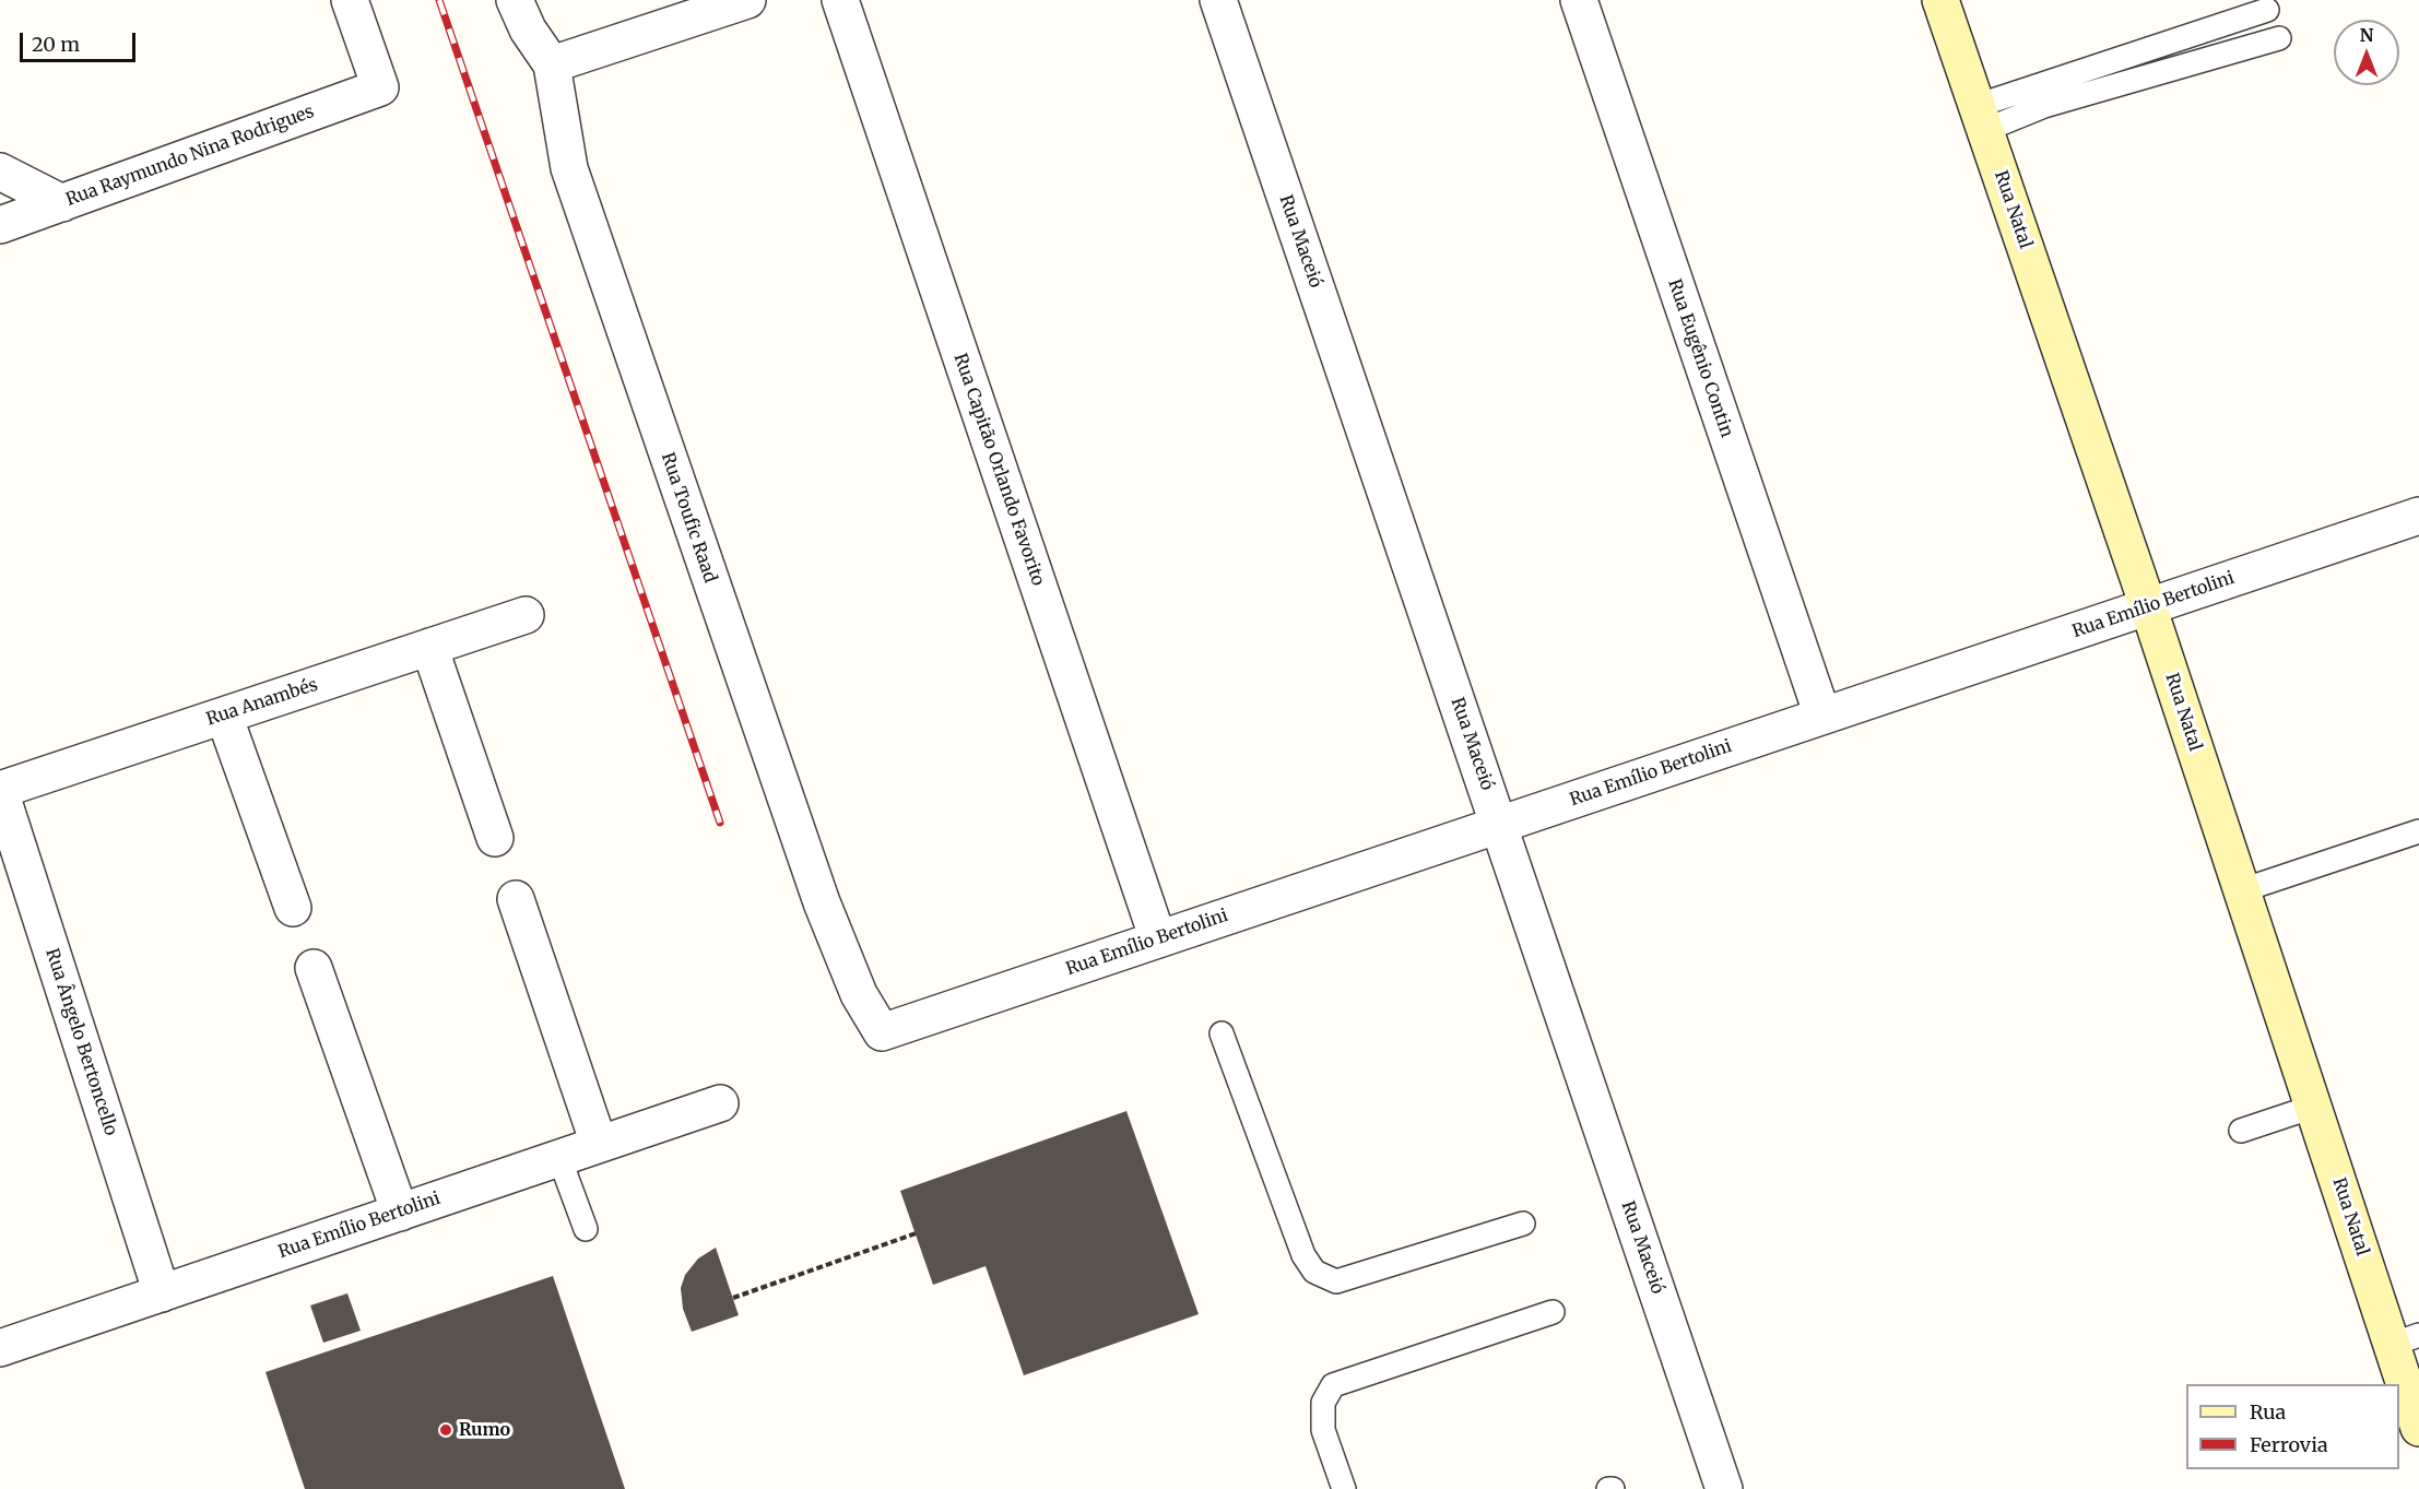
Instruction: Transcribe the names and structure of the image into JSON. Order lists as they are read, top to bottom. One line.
{"streets":{"street":["Rua Raymundo Nina Rodrigues","Rua Natal","Rua Maceió","Rua Eugênio Contin","Rua Capitão Orlando Favorito","Rua Toufic Raad","Rua Emílio Bertolini","Rua Anambés","Rua Ângelo Bertoncello"]},"crossings":[["Rua Natal","Rua Emílio Bertolini"],["Rua Maceió","Rua Emílio Bertolini"],["Rua Eugênio Contin","Rua Emílio Bertolini"],["Rua Capitão Orlando Favorito","Rua Emílio Bertolini"],["Rua Toufic Raad","Rua Emílio Bertolini"],["Rua Emílio Bertolini","Rua Ângelo Bertoncello"],["Rua Anambés","Rua Ângelo Bertoncello"]],"places":["Rumo"],"legend":["Rua","Ferrovia"],"scale_bar":"20 m","north":"top"}
